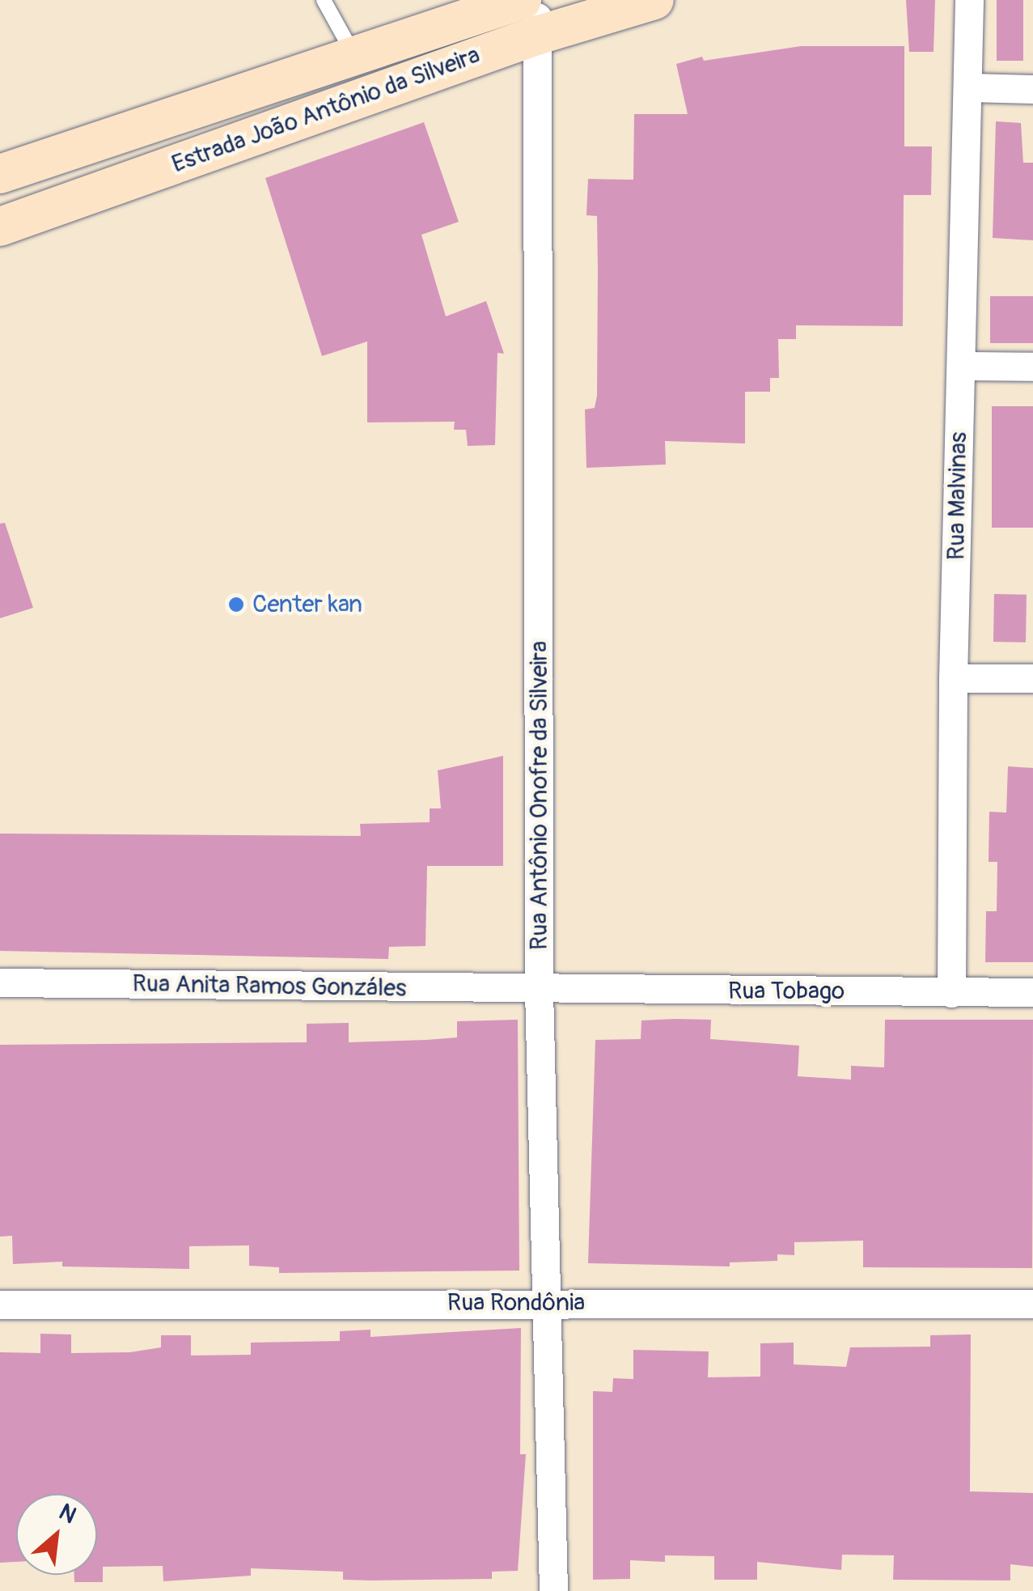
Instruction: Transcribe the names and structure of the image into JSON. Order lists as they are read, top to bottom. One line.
{"streets":{"main road":["Estrada João Antônio da Silveira"],"street":["Rua Malvinas","Rua Antônio Onofre da Silveira","Rua Anita Ramos Gonzáles","Rua Tobago","Rua Rondônia"]},"crossings":[["Estrada João Antônio da Silveira","Rua Antônio Onofre da Silveira"],["Rua Malvinas","Rua Tobago"],["Rua Antônio Onofre da Silveira","Rua Anita Ramos Gonzáles"],["Rua Antônio Onofre da Silveira","Rua Tobago"],["Rua Antônio Onofre da Silveira","Rua Rondônia"],["Rua Anita Ramos Gonzáles","Rua Tobago"]],"places":["Center kan"],"north":"top right"}
